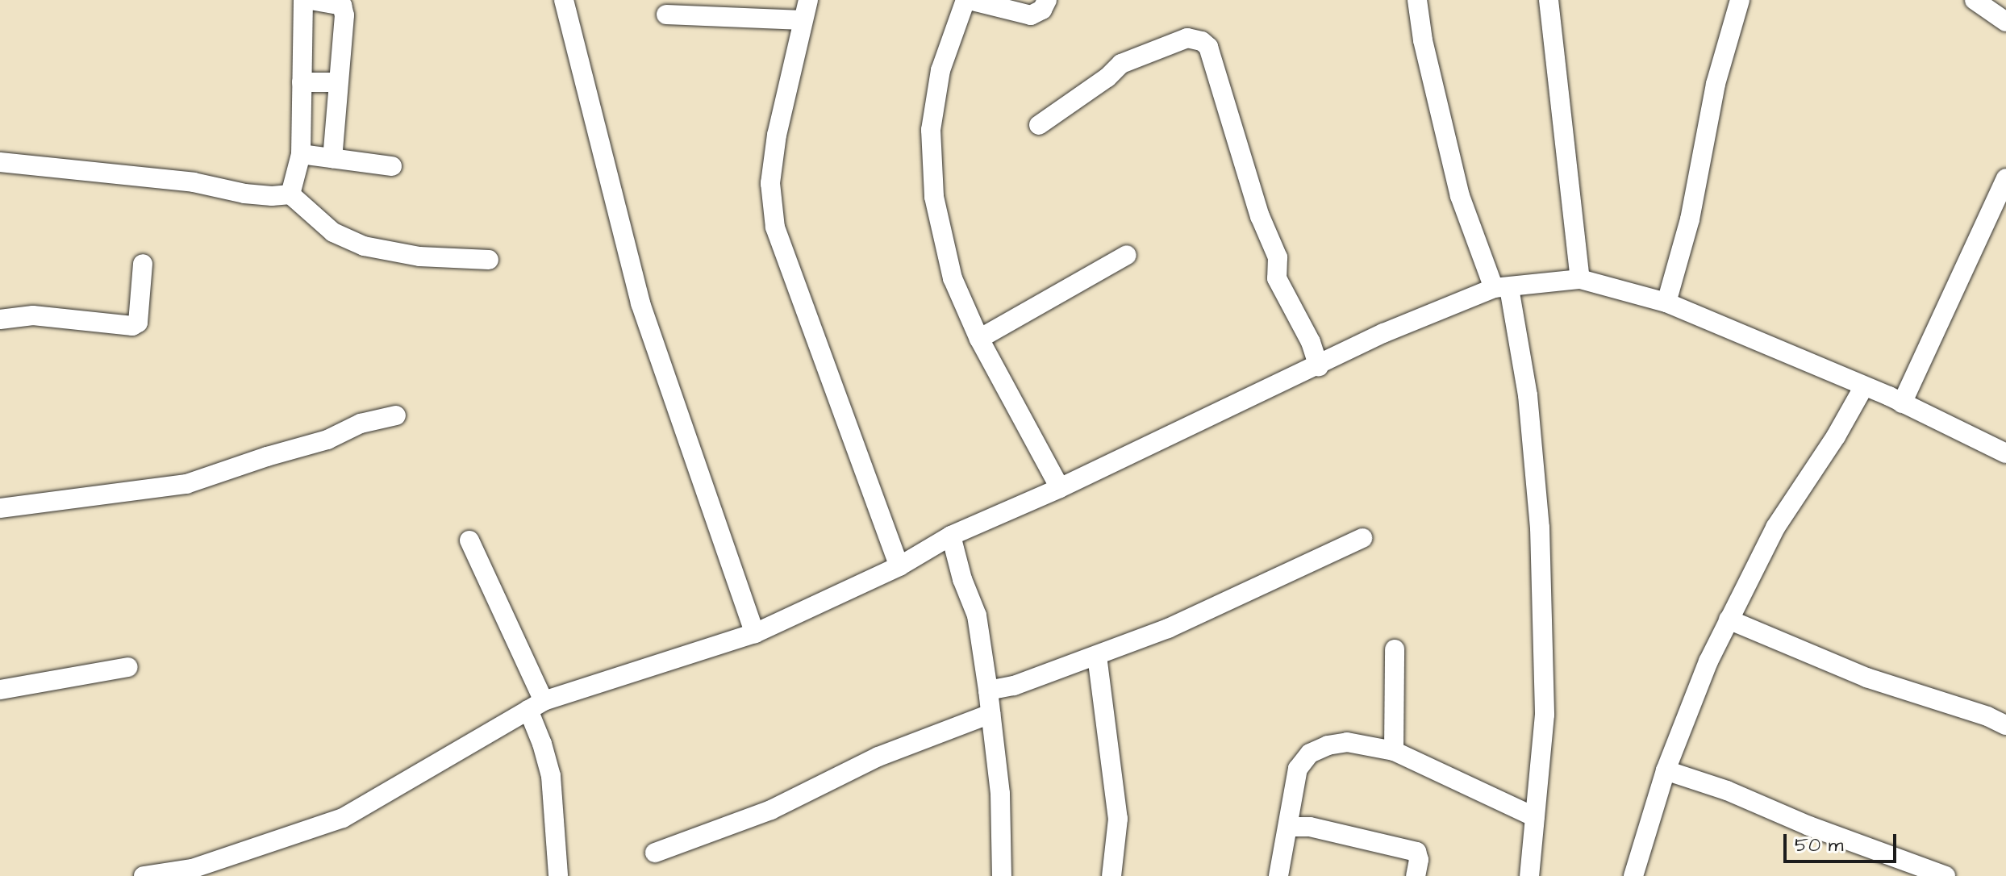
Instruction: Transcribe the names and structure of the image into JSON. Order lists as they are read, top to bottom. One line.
{"scale_bar":"50 m"}
